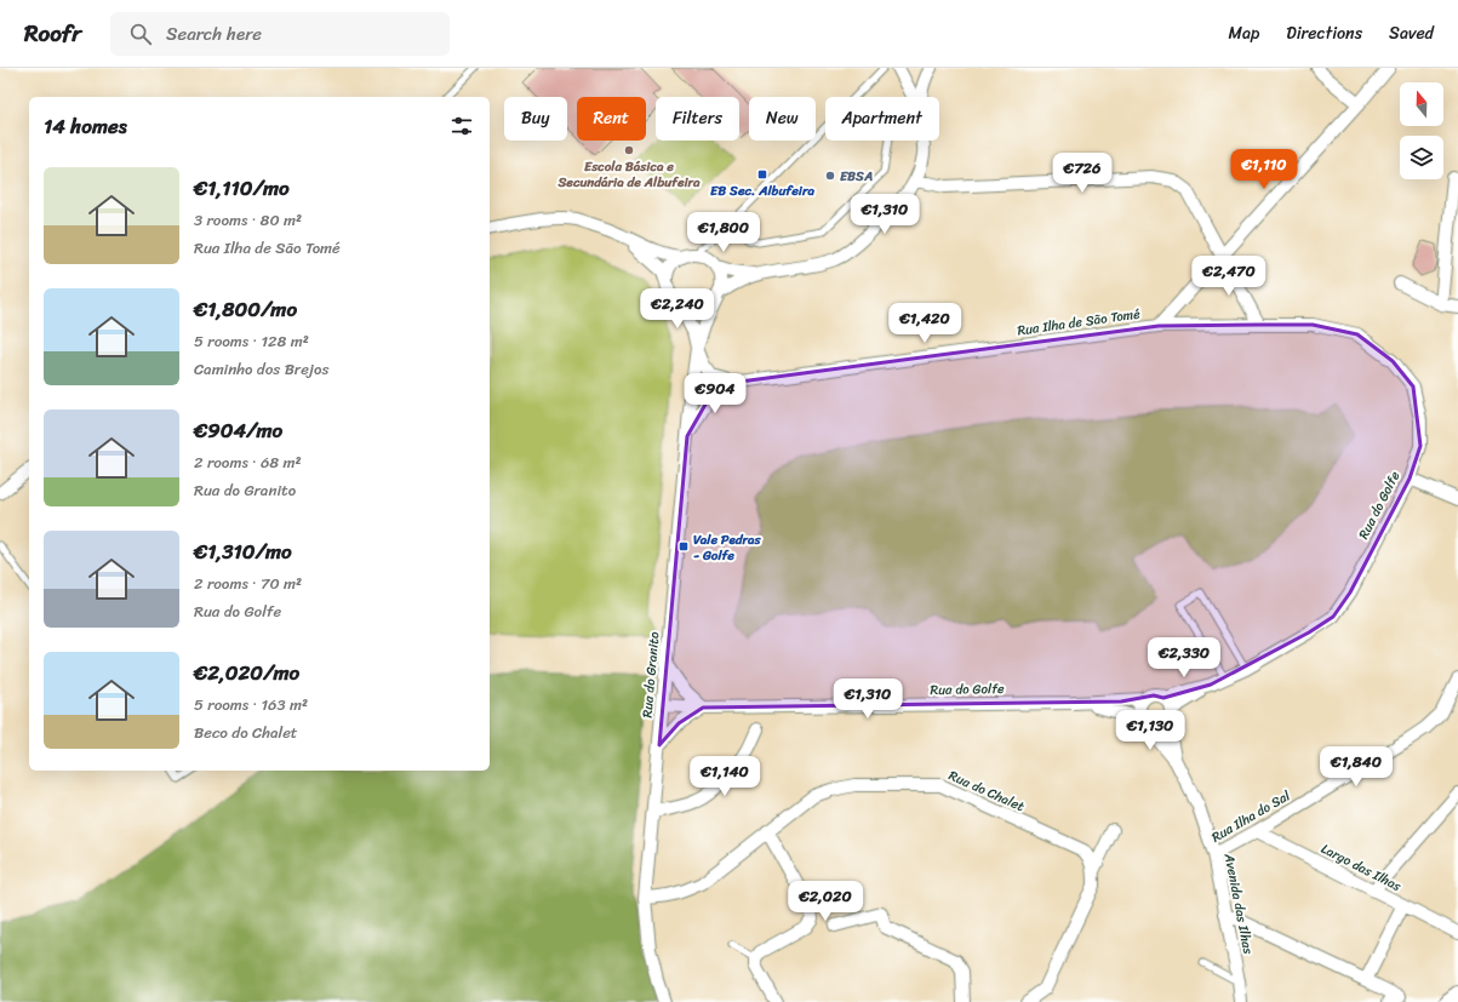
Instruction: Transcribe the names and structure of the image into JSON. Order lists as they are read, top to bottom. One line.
{"streets":{"street":["Rua Ilha de São Tomé","Rua do Golfe","Rua do Granito","Rua do Chalet","Rua Ilha do Sal","Largo das Ilhas","Avenida das Ilhas"]},"crossings":[["Rua Ilha de São Tomé","Rua do Golfe"],["Rua Ilha de São Tomé","Rua do Granito"],["Rua do Golfe","Rua do Granito"],["Rua do Golfe","Avenida das Ilhas"],["Rua do Granito","Rua do Chalet"],["Rua Ilha do Sal","Largo das Ilhas"],["Rua Ilha do Sal","Avenida das Ilhas"]],"places":{"other":["Escola Básica e Secundária de Albufeira","EBSA"],"transit":["EB Sec. Albufeira","Vale Pedras - Golfe"]},"north":"top","page":{"header":"Roofr","search":"Search here","nav":["Map","Directions","Saved"],"chip":["Buy","Rent","Filters","New","Apartment"],"heading":"14 homes","price":["€1,110","€726","€1,310","€1,800","€2,470","€2,240","€1,420","€904","€2,330","€1,310","€1,130","€1,840","€1,140","€2,020"],"list":[{"name":"€1,110/mo","note":"3 rooms · 80 m² · Rua Ilha de São Tomé"},{"name":"€1,800/mo","note":"5 rooms · 128 m² · Caminho dos Brejos"},{"name":"€904/mo","note":"2 rooms · 68 m² · Rua do Granito"},{"name":"€1,310/mo","note":"2 rooms · 70 m² · Rua do Golfe"},{"name":"€2,020/mo","note":"5 rooms · 163 m² · Beco do Chalet"}]}}
